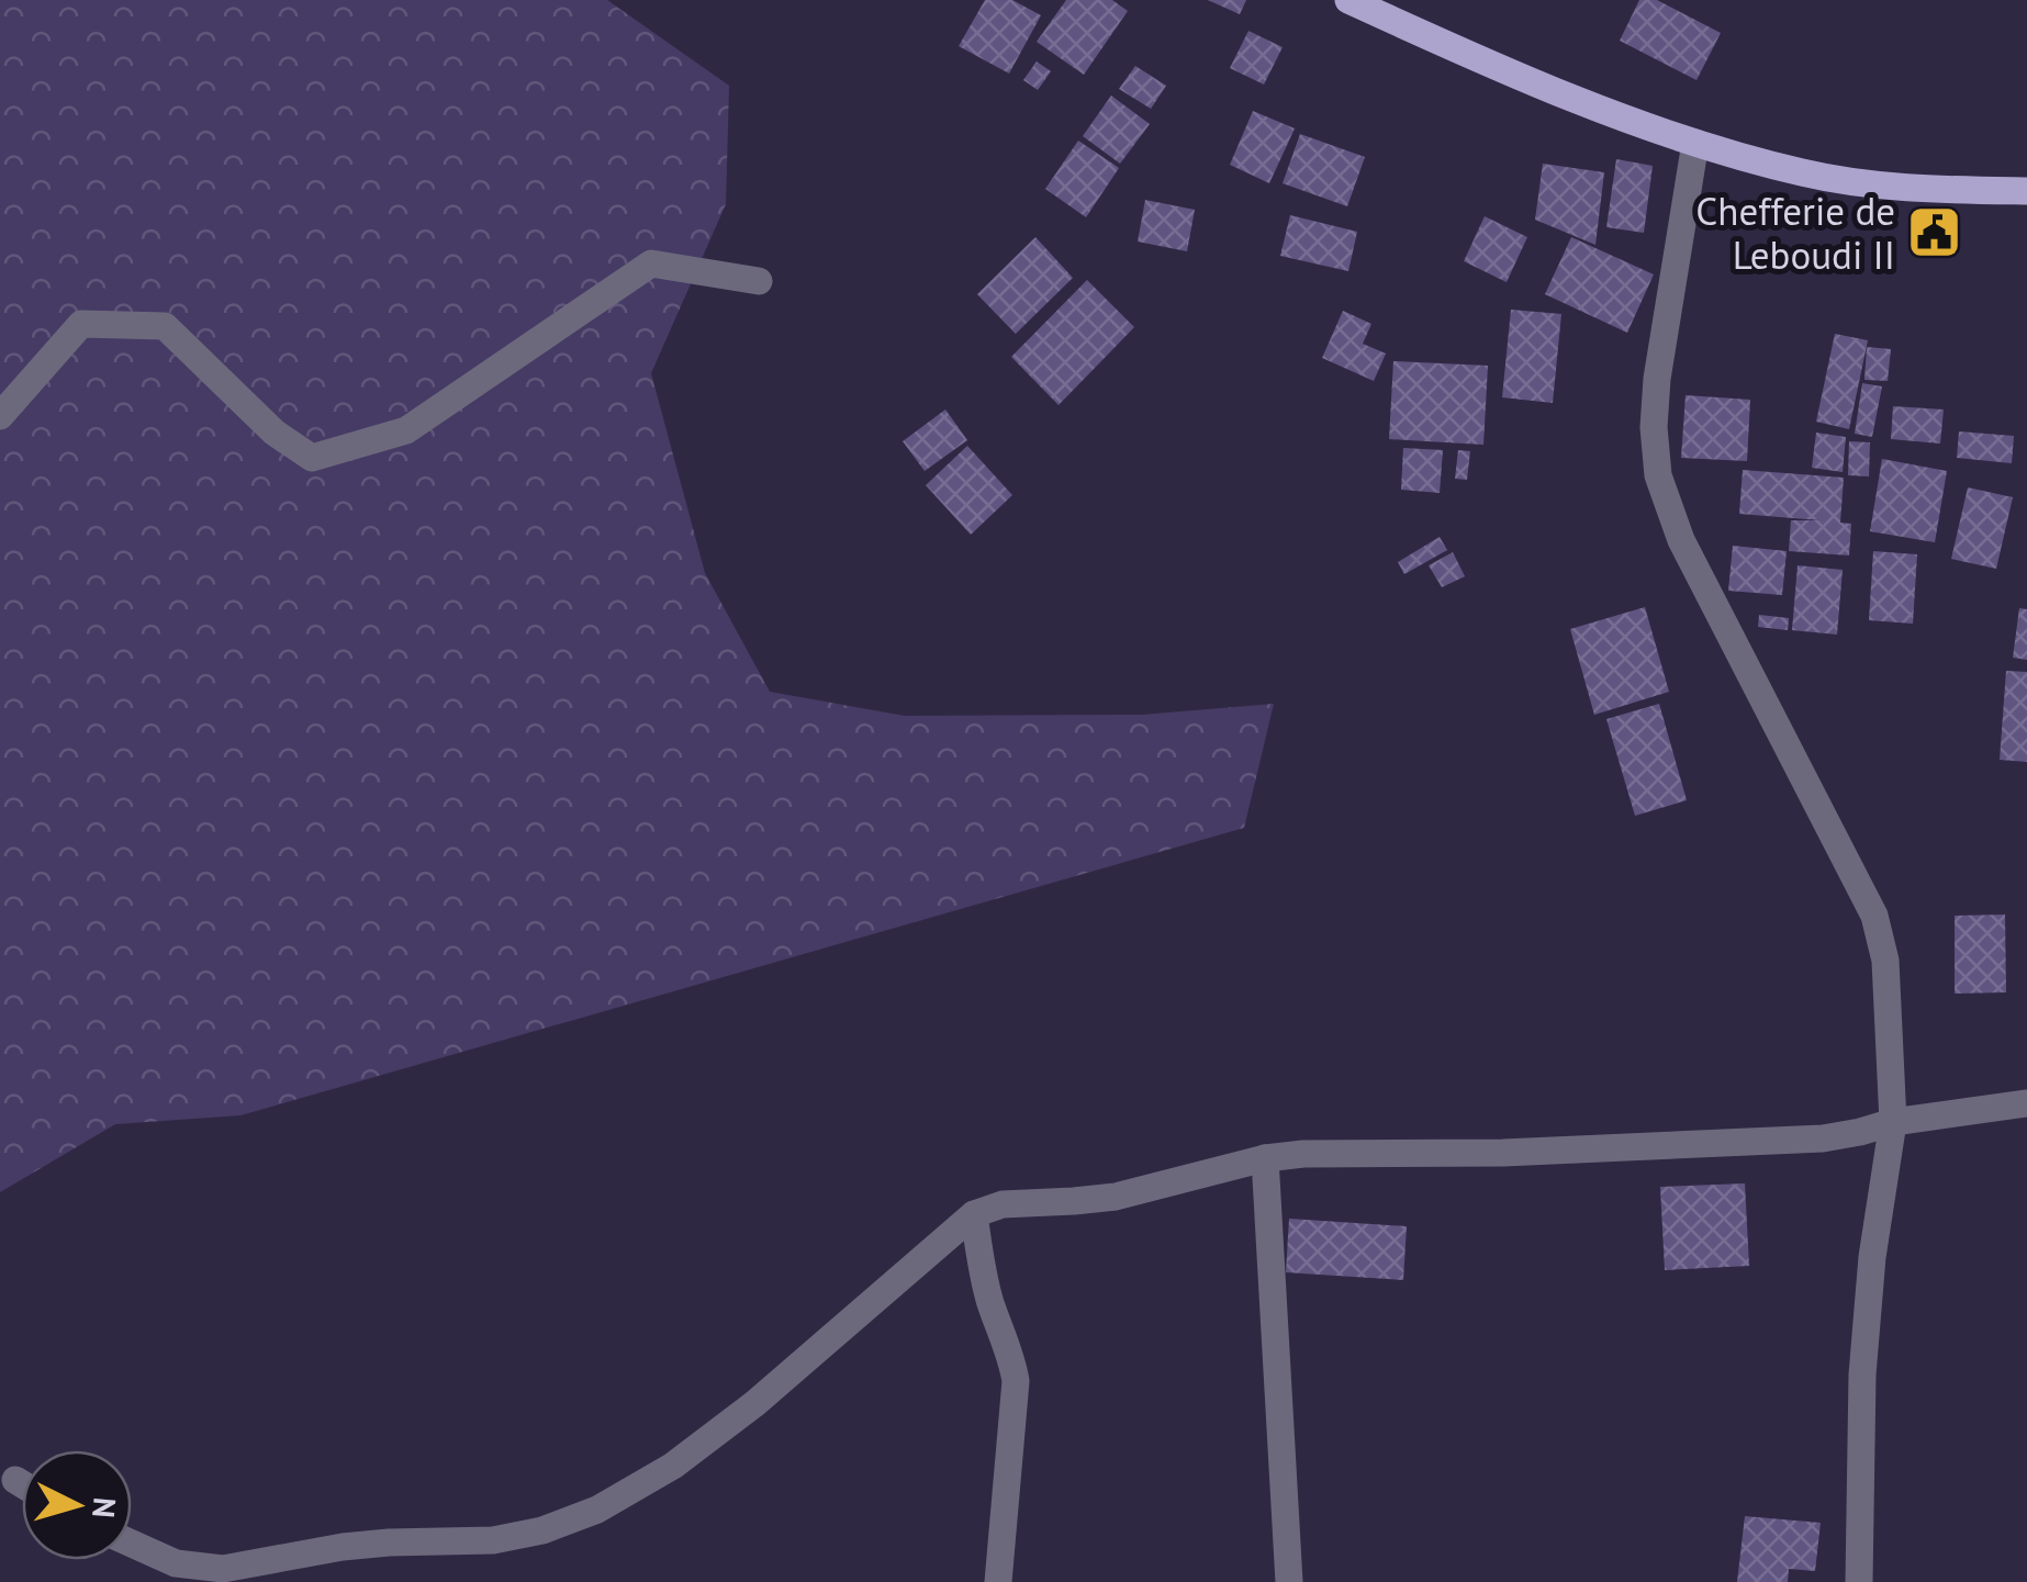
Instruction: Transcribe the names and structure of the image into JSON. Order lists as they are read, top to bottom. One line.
{"places":{"public building":["Chefferie de Leboudi II"]},"north":"right"}
